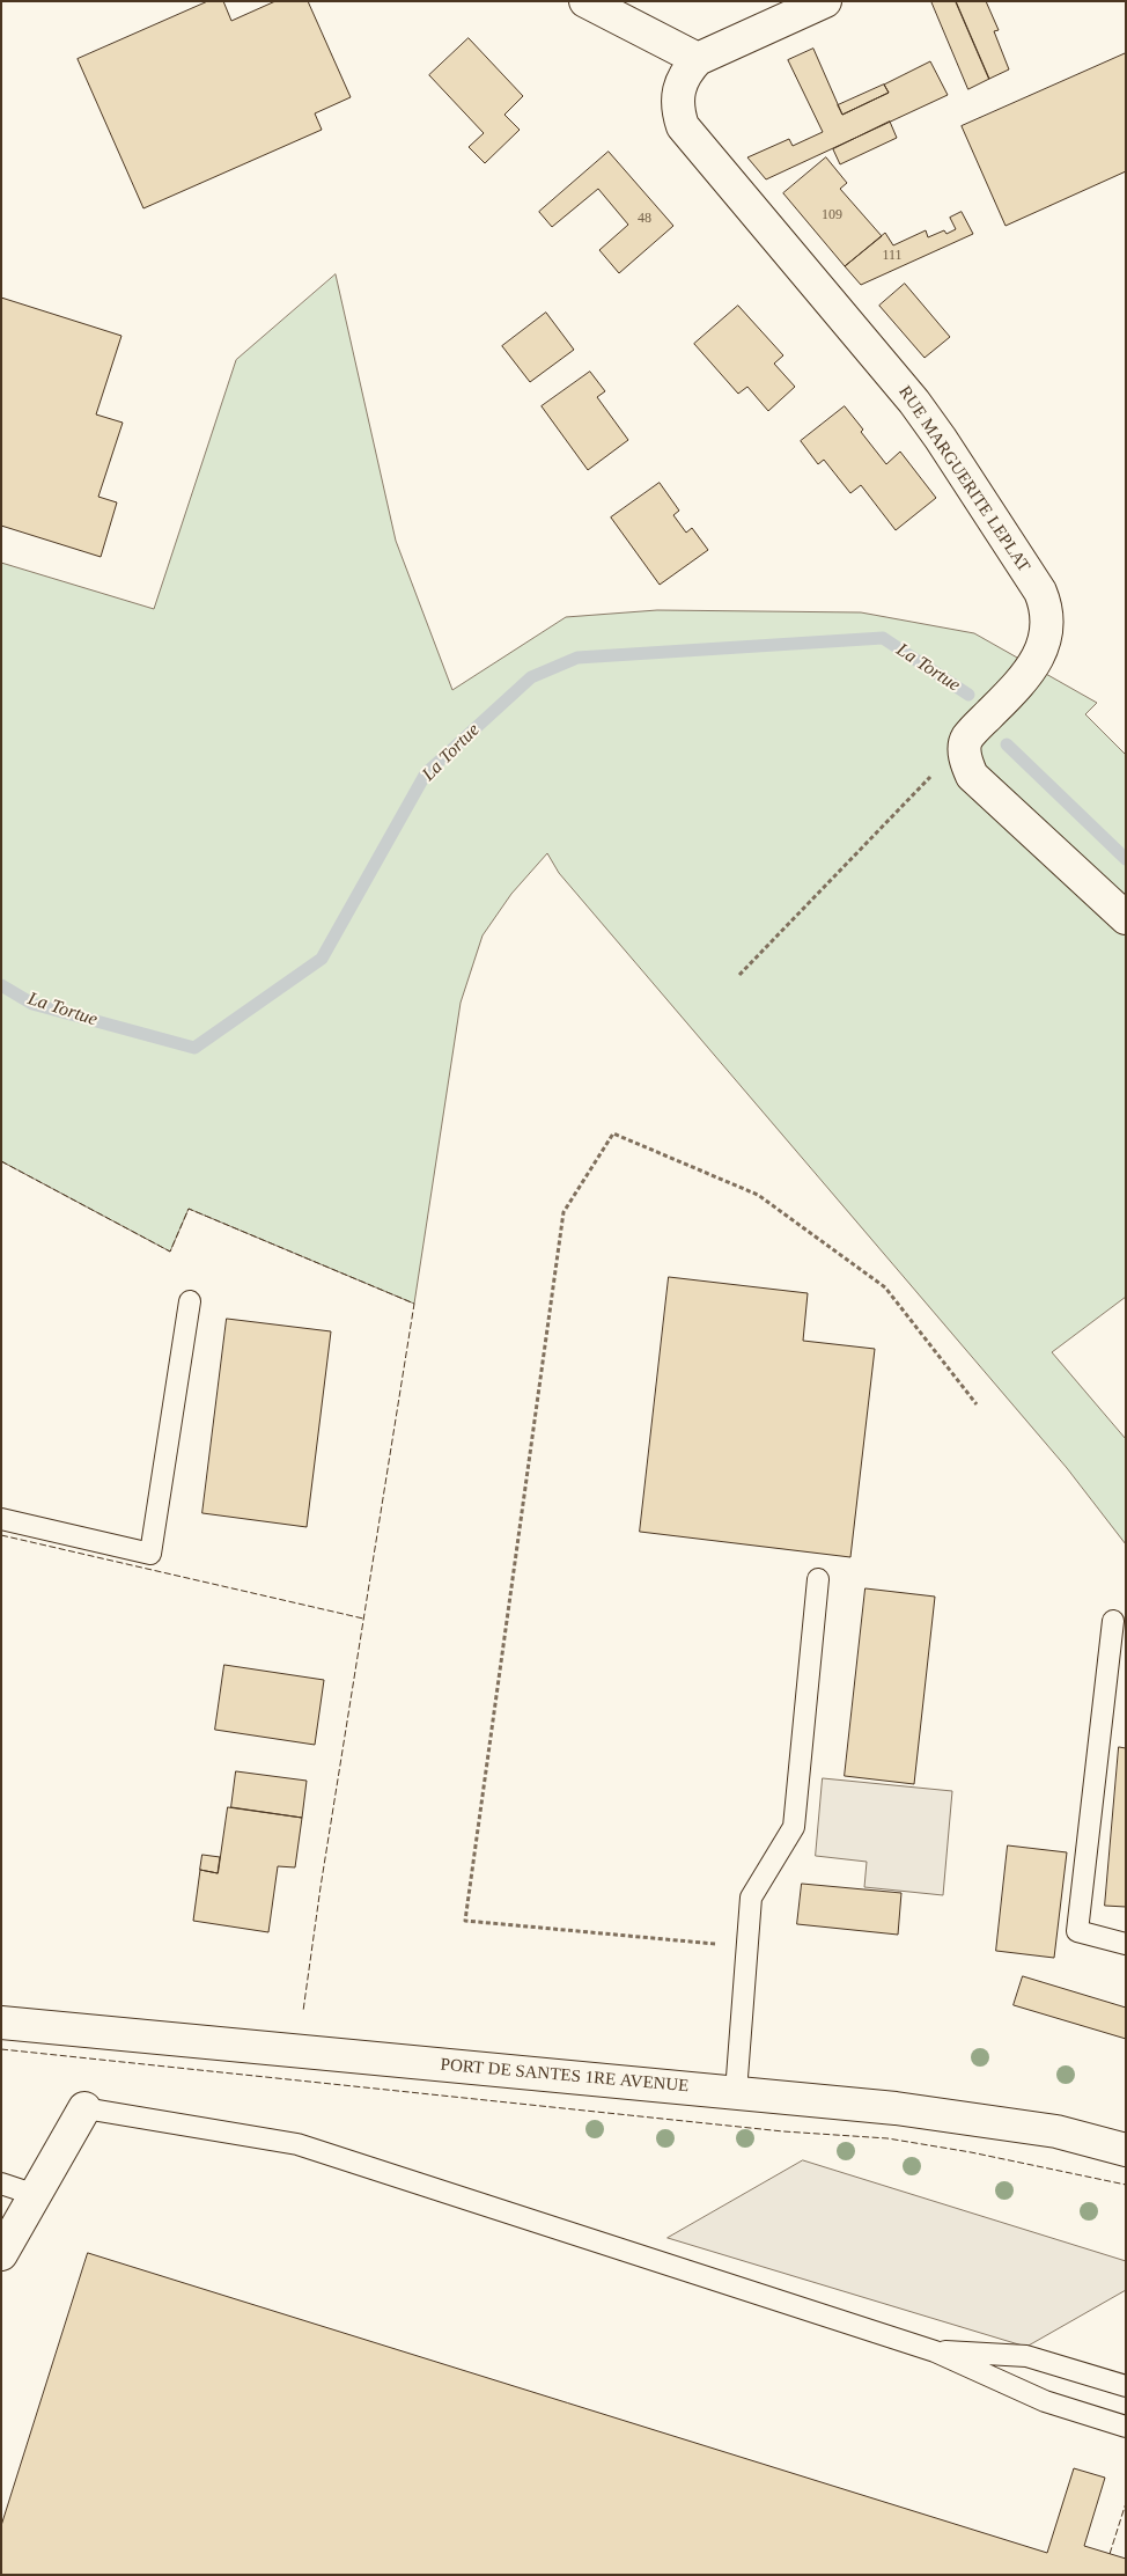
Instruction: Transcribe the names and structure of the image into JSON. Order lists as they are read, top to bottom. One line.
{"streets":{"street":["RUE MARGUERITE LEPLAT","PORT DE SANTES 1RE AVENUE"]},"water":["La Tortue"],"house_numbers":["109","48","111"]}
